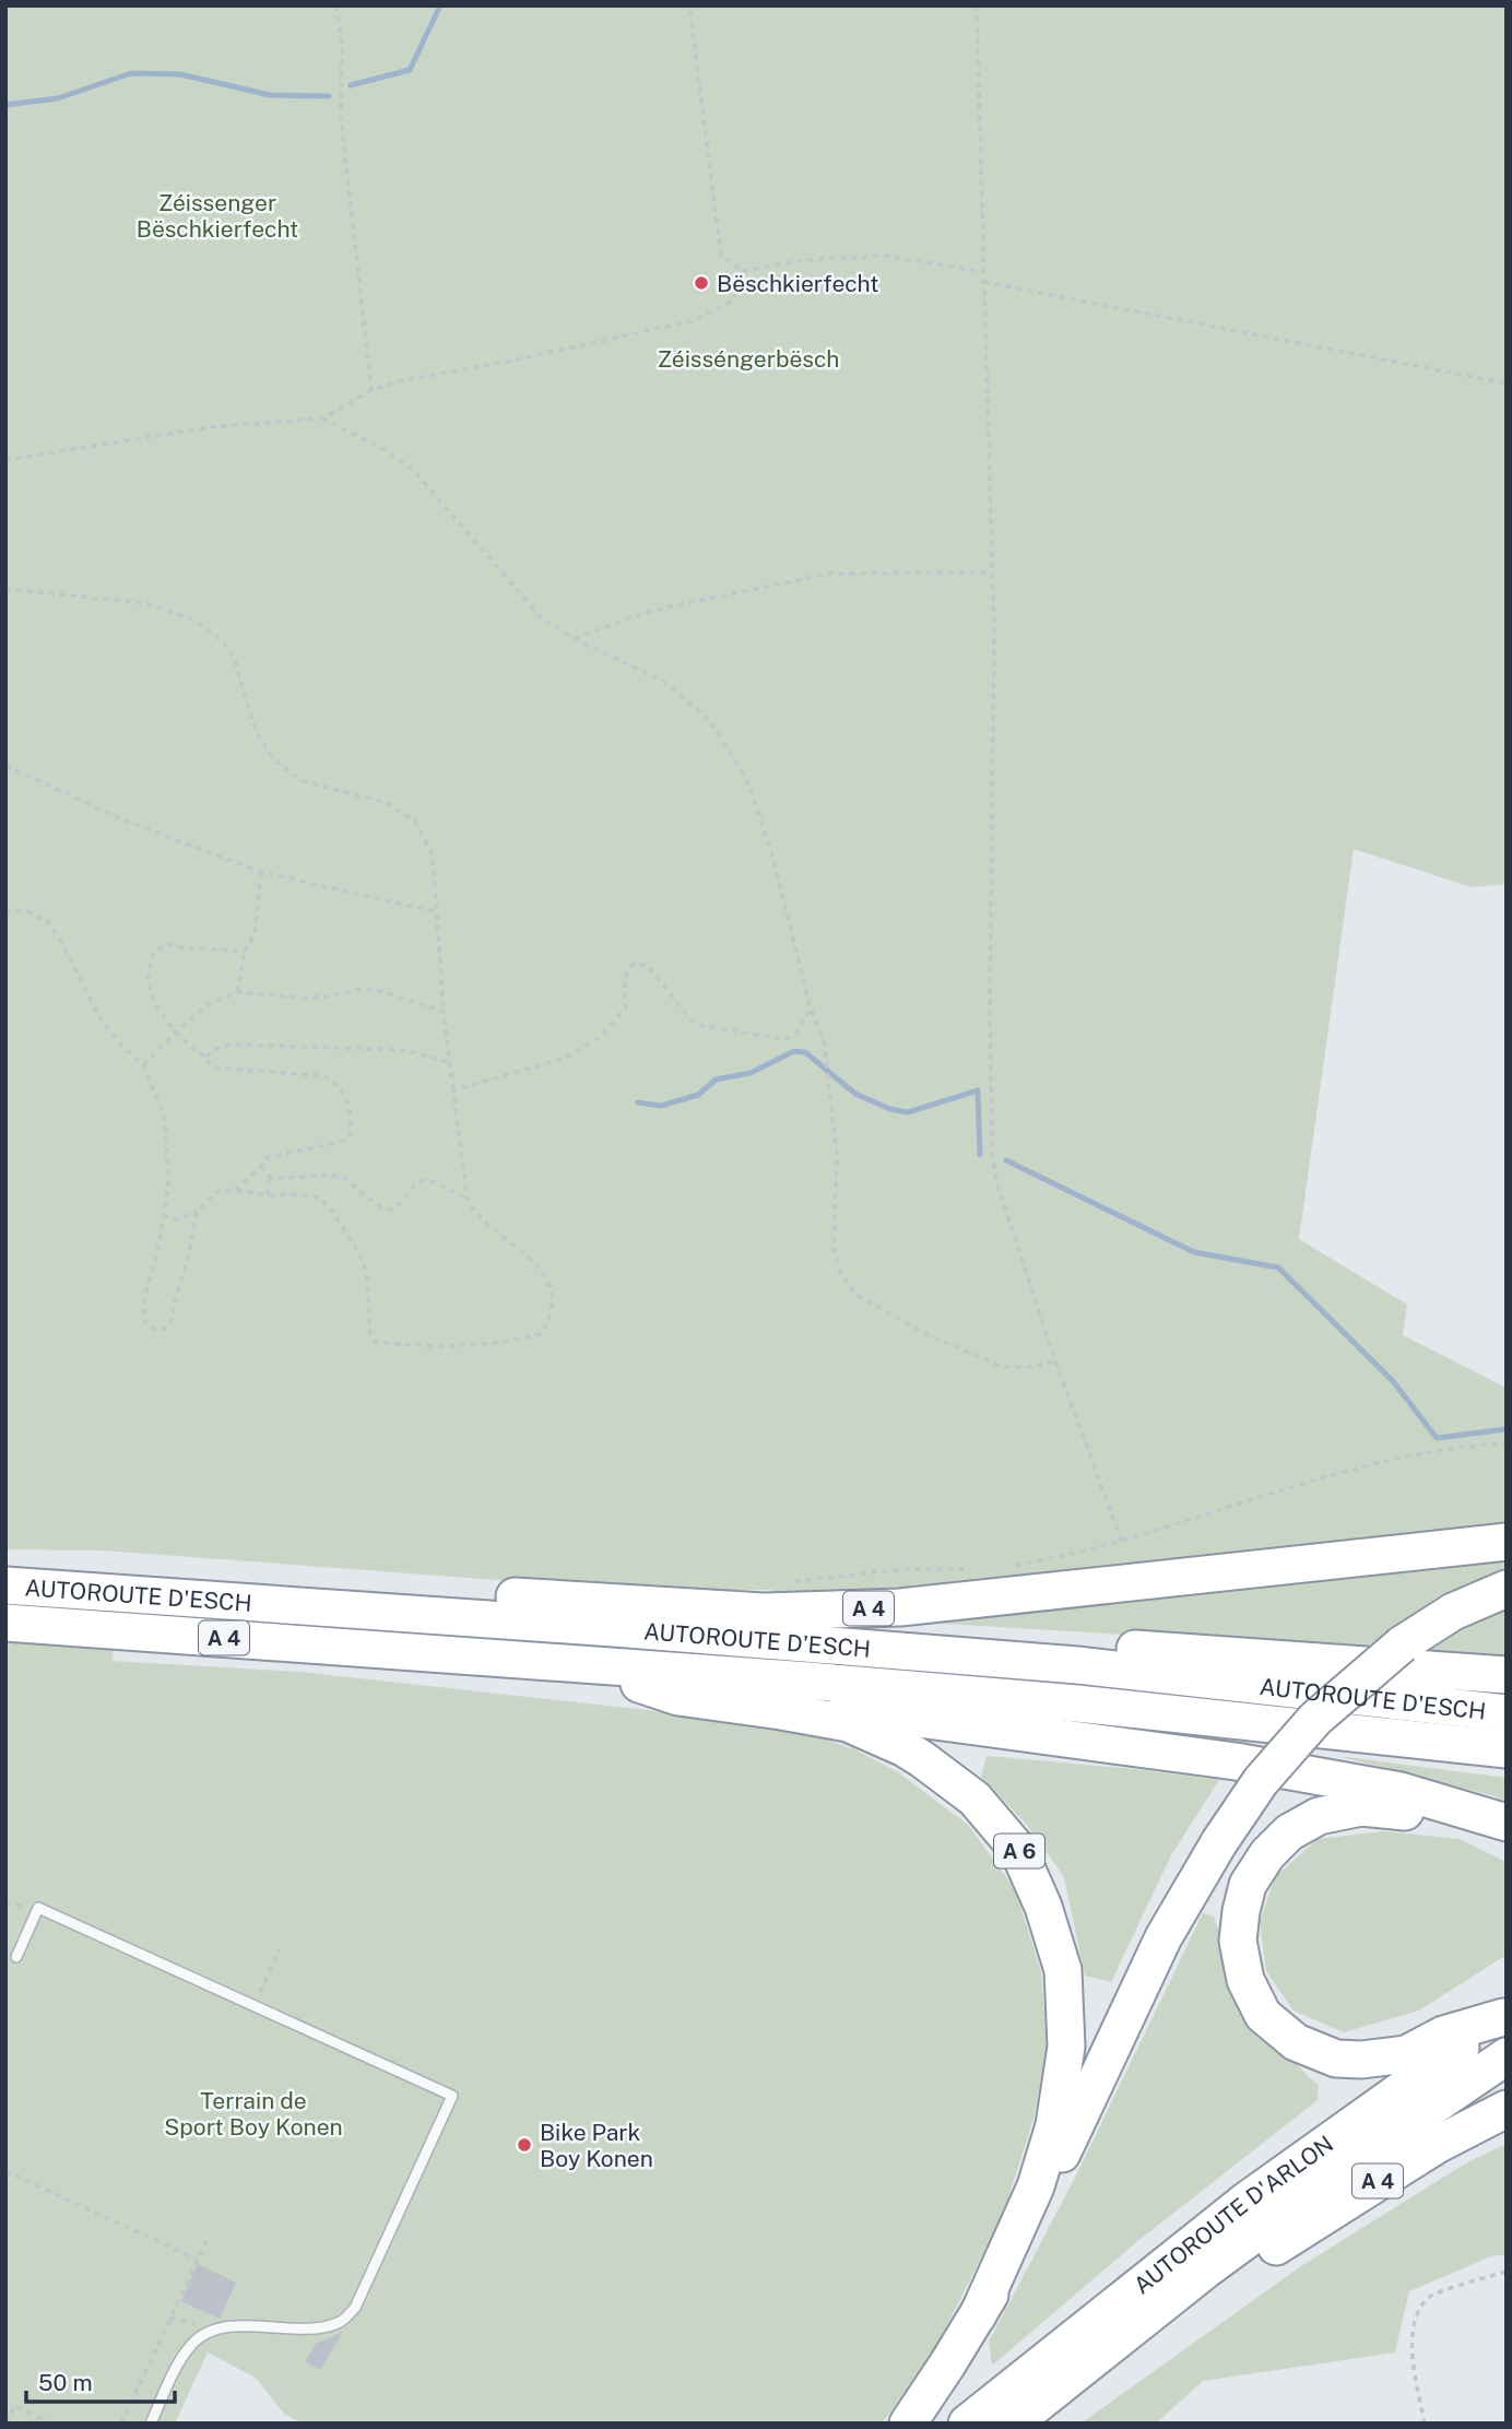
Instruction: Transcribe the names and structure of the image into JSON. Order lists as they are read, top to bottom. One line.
{"streets":{"highway":["AUTOROUTE D'ESCH","A 4","A 6","AUTOROUTE D'ARLON"]},"crossings":[["AUTOROUTE D'ESCH","A 4"],["AUTOROUTE D'ESCH","A 6"],["A 4","AUTOROUTE D'ARLON"]],"parks":["Zéissenger Bëschkierfecht","Zéisséngerbësch","Terrain de Sport Boy Konen"],"places":["Bëschkierfecht","Bike Park Boy Konen"],"scale_bar":"50 m"}
